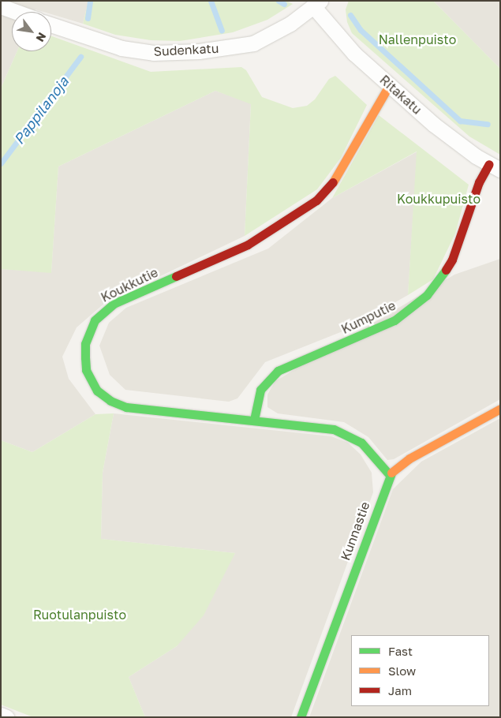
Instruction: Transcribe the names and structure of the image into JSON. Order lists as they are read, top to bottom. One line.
{"streets":{"street":["Sudenkatu","Ritakatu","Koukkutie","Kumputie","Kunnastie"]},"crossings":[["Sudenkatu","Ritakatu"],["Ritakatu","Koukkutie"],["Ritakatu","Kumputie"],["Koukkutie","Kumputie"],["Koukkutie","Kunnastie"]],"water":["Pappilanoja"],"parks":["Nallenpuisto","Koukkupuisto","Ruotulanpuisto"],"legend":["Fast","Slow","Jam"],"north":"bottom right"}
